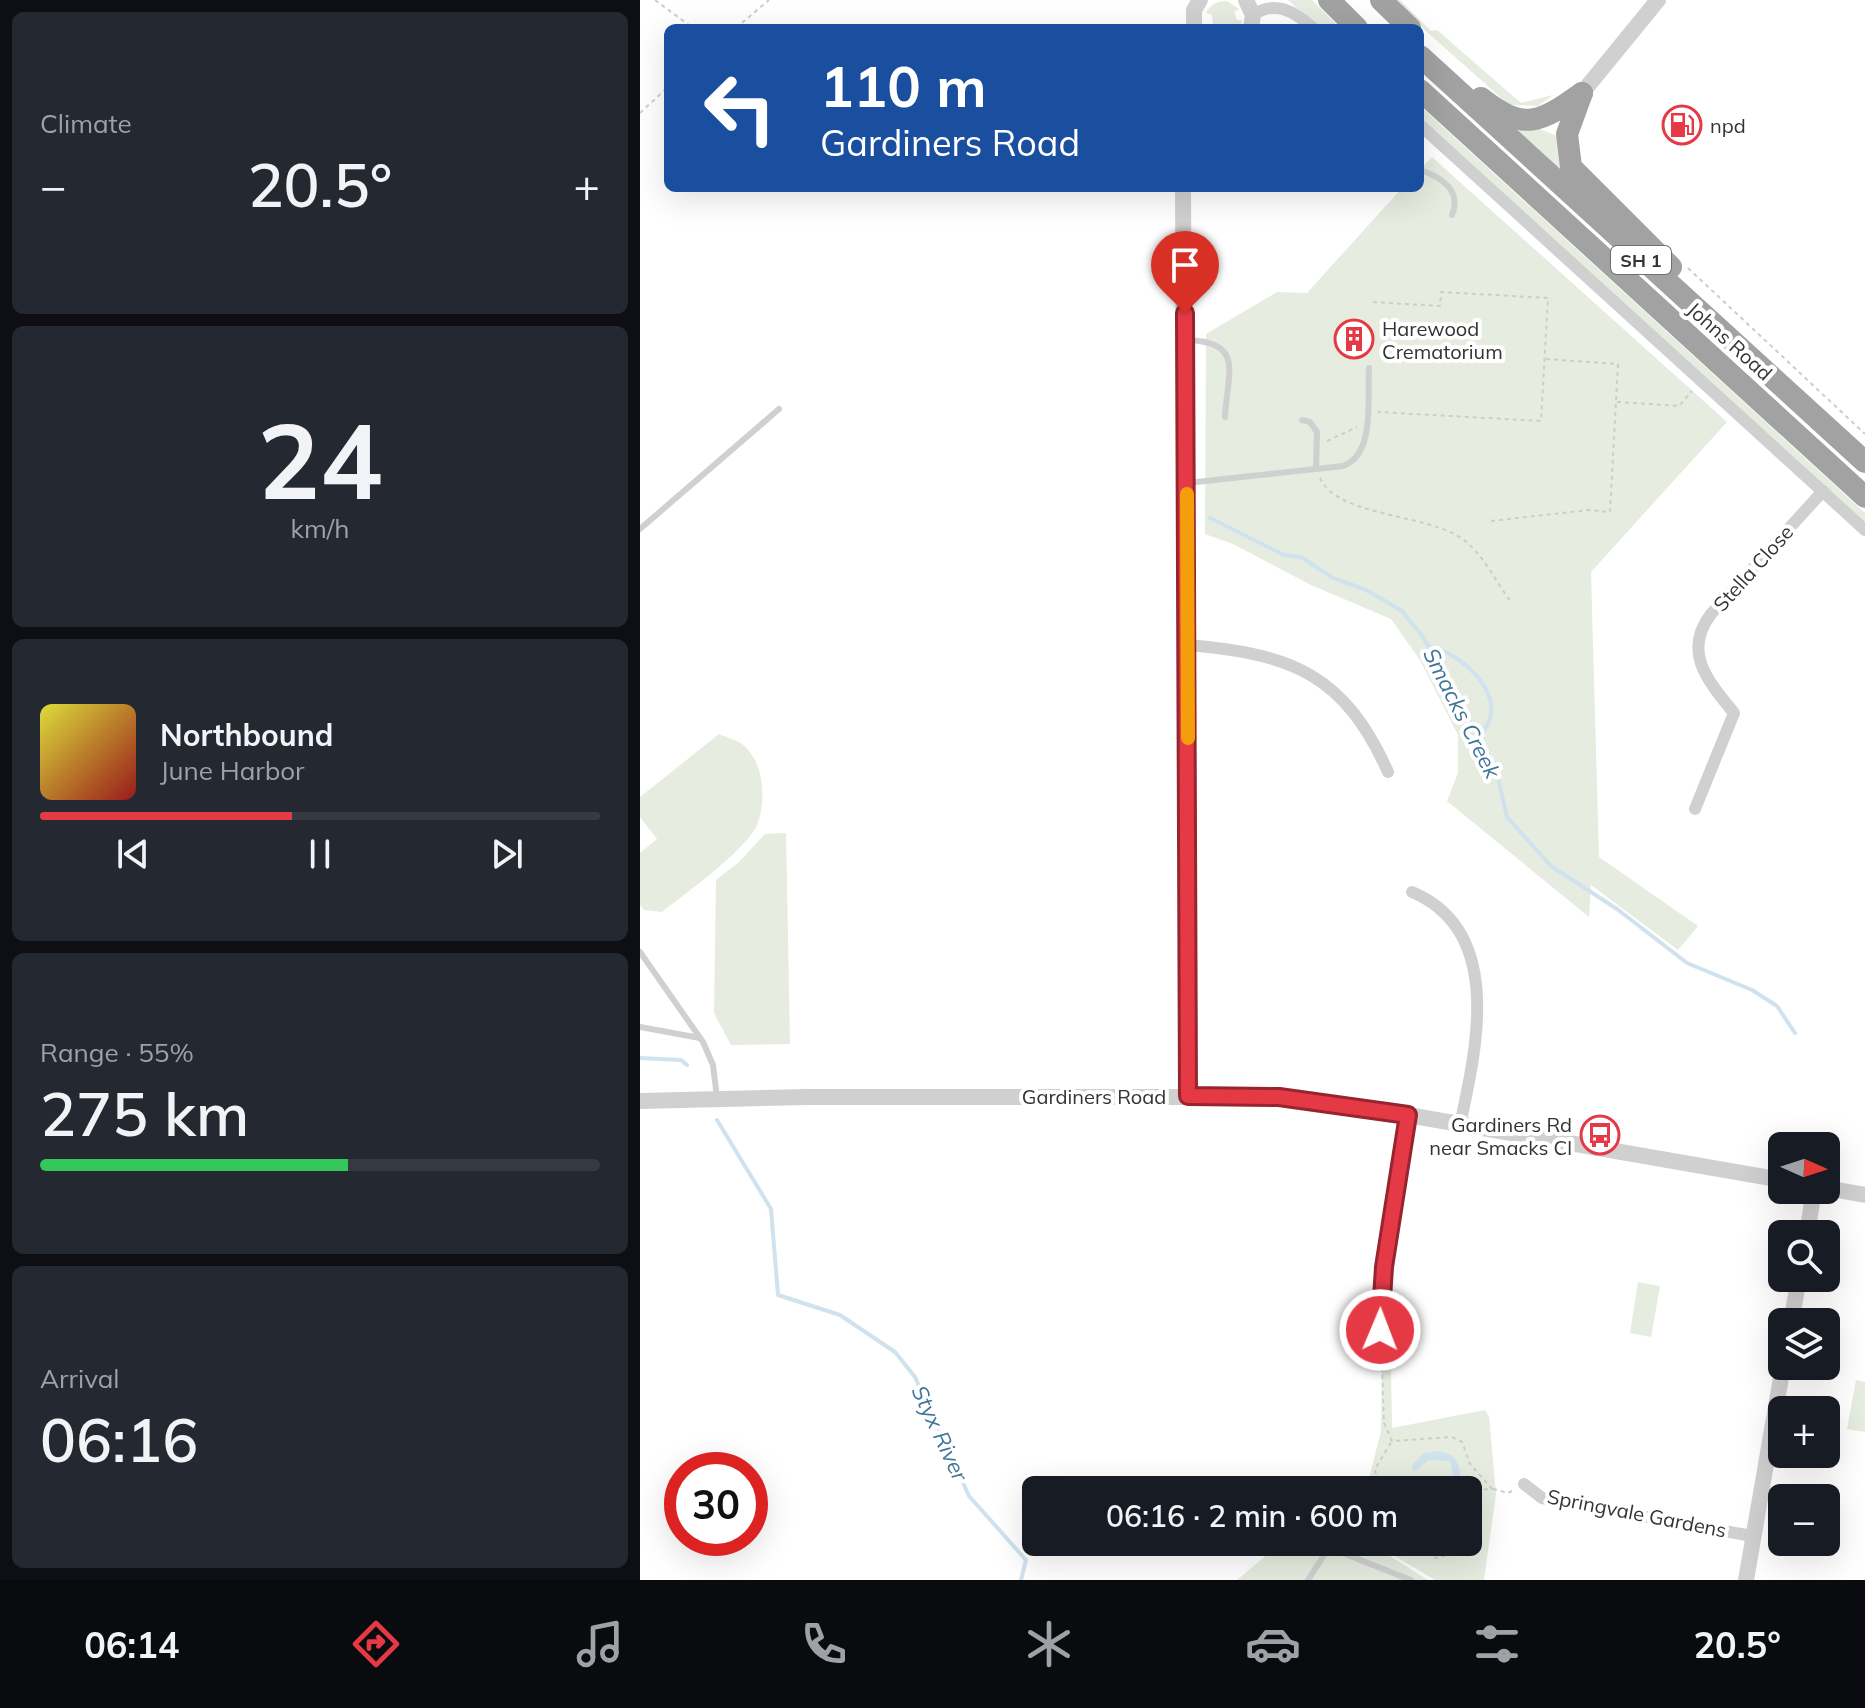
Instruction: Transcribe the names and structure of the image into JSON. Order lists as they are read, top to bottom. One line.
{"streets":{"highway":["SH 1","Johns Road"],"street":["Stella Close","Gardiners Road","Springvale Gardens"]},"water":["Smacks Creek","Styx River"],"places":{"fuel station":["npd"],"building":["Harewood Crematorium"],"bus stop":["Gardiners Rd near Smacks Cl"]},"north":"right","page":{"tile":["Climate",["24","km/h"],["Range · 55%","275 km"],["Arrival","06:16"]],"turn":["110 m","Gardiners Road"],"heat":["−","20.5°","+"],"song":["Northbound","June Harbor"],"map_buttons":["+","−"],"limit":"30","trip":"06:16 · 2 min · 600 m","tabs":["06:14","20.5°"]}}
